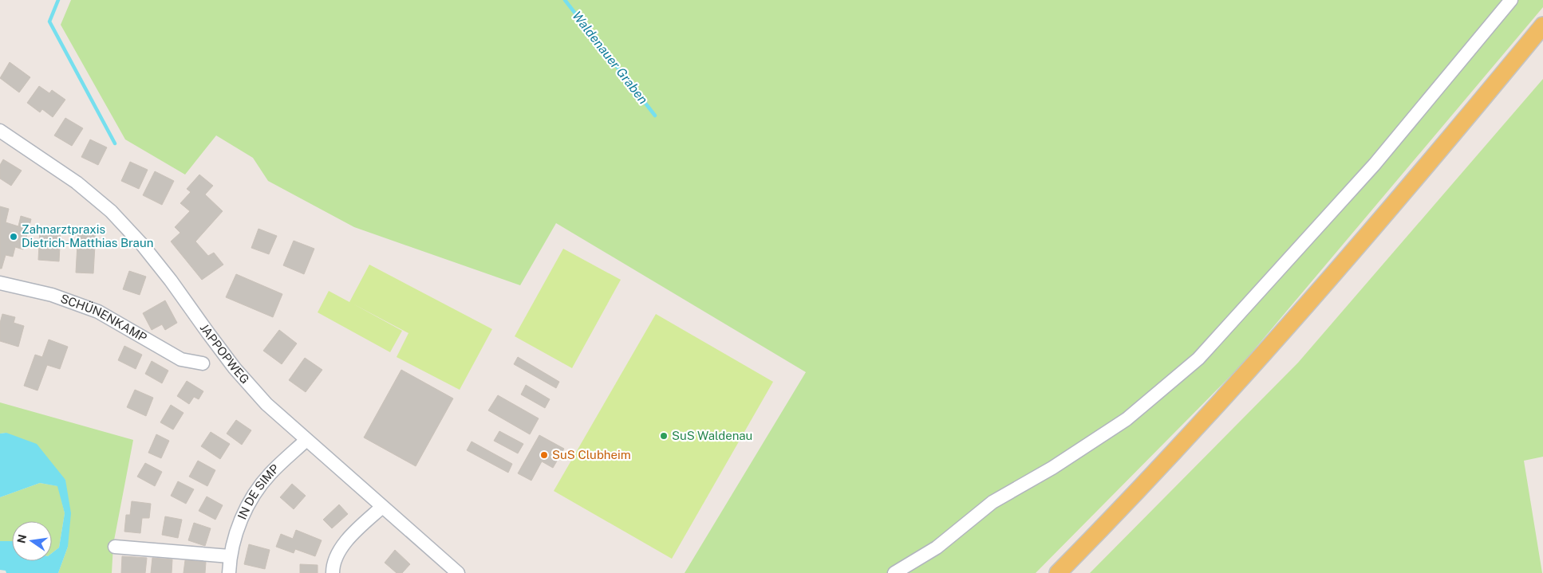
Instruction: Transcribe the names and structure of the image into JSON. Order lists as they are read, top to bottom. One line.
{"streets":{"street":["SCHÜNENKAMP","JAPPOPWEG","IN DE SIMP"]},"crossings":[["JAPPOPWEG","IN DE SIMP"]],"water":["Waldenauer Graben"],"places":["Zahnarztpraxis Dietrich-Matthias Braun","SuS Waldenau","SuS Clubheim"],"north":"left"}
